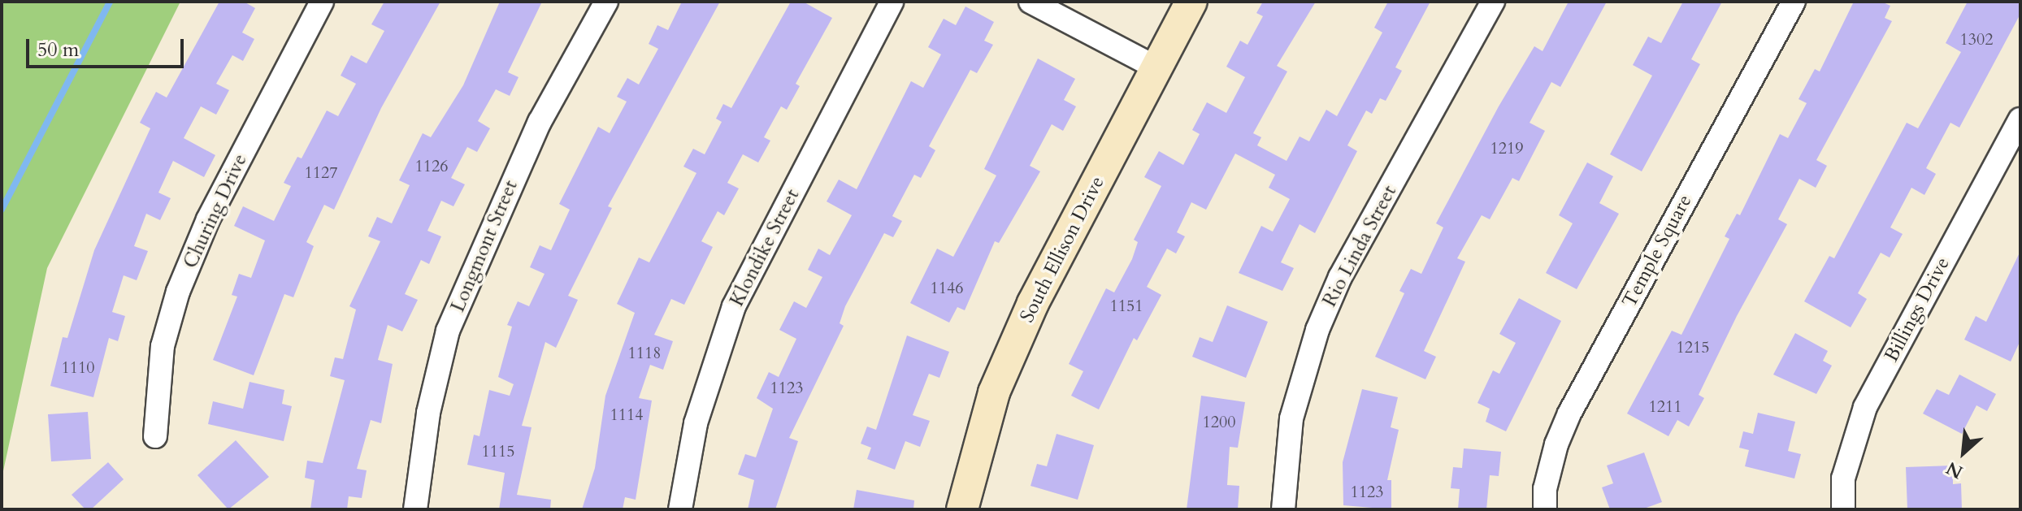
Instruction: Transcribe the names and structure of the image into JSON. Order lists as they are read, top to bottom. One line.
{"streets":{"street":["Churing Drive","Longmont Street","Rio Linda Street","Klondike Street","South Ellison Drive","Temple Square","Billings Drive"]},"house_numbers":["1302","1219","1126","1127","1146","1151","1215","1118","1110","1123","1211","1114","1200","1115","1123"],"scale_bar":"50 m","north":"bottom left"}
